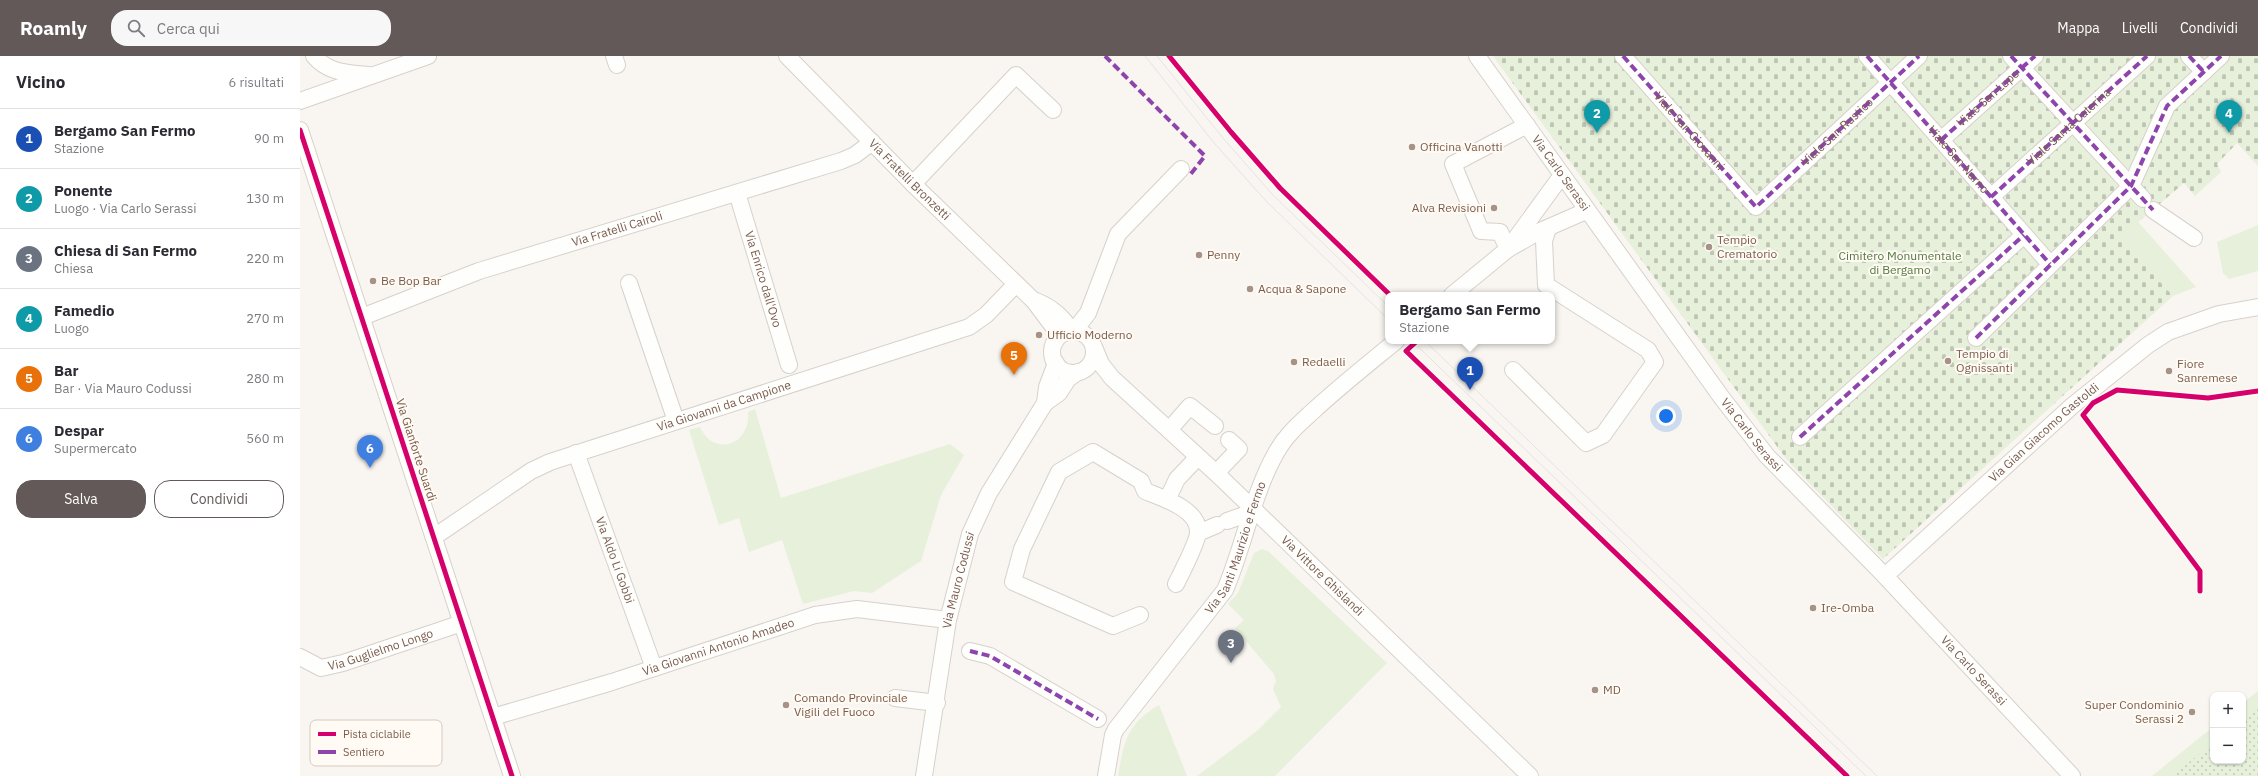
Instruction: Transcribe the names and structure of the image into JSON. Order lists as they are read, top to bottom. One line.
{"streets":{"street":["Viale San Lupo","Viale Santa Caterina","Viale San Giovanni","Viale San Rustico","Viale San Narno","Via Carlo Serassi","Via Fratelli Bronzetti","Via Fratelli Cairoli","Via Enrico dall'Ovo","Via Giovanni da Campione","Via Gian Giacomo Gastoldi","Via Gianforte Suardi","Via Santi Maurizio e Fermo","Via Aldo Li Gobbi","Via Vittore Ghislandi","Via Mauro Codussi","Via Giovanni Antonio Amadeo","Via Guglielmo Longo"]},"crossings":[["Viale San Lupo","Viale San Narno"],["Viale Santa Caterina","Viale San Narno"],["Viale San Giovanni","Viale San Rustico"],["Viale San Rustico","Viale San Narno"],["Via Carlo Serassi","Via Gian Giacomo Gastoldi"],["Via Fratelli Bronzetti","Via Fratelli Cairoli"],["Via Fratelli Bronzetti","Via Giovanni da Campione"],["Via Fratelli Bronzetti","Via Vittore Ghislandi"],["Via Fratelli Bronzetti","Via Mauro Codussi"],["Via Fratelli Cairoli","Via Enrico dall'Ovo"],["Via Fratelli Cairoli","Via Gianforte Suardi"],["Via Giovanni da Campione","Via Gianforte Suardi"],["Via Giovanni da Campione","Via Aldo Li Gobbi"],["Via Gianforte Suardi","Via Giovanni Antonio Amadeo"],["Via Gianforte Suardi","Via Guglielmo Longo"],["Via Santi Maurizio e Fermo","Via Vittore Ghislandi"],["Via Aldo Li Gobbi","Via Giovanni Antonio Amadeo"],["Via Vittore Ghislandi","Via Mauro Codussi"],["Via Mauro Codussi","Via Giovanni Antonio Amadeo"]],"parks":["Cimitero Monumentale di Bergamo"],"places":["Officina Vanotti","Alva Revisioni","Tempio Crematorio","Penny","Be Bop Bar","Acqua & Sapone","Ufficio Moderno","Tempio di Ognissanti","Redaelli","Fiore Sanremese","Ire-Omba","MD","Comando Provinciale Vigili del Fuoco","Super Condominio Serassi 2"],"legend":["Pista ciclabile","Sentiero"],"page":{"header":"Roamly","search":"Cerca qui","nav":["Mappa","Livelli","Condividi"],"heading":["Vicino","6 risultati"],"pins":["2","4","5","1","6","3"],"list":[{"mark":"1","name":"Bergamo San Fermo","note":"Stazione","value":"90 m"},{"mark":"2","name":"Ponente","note":"Luogo · Via Carlo Serassi","value":"130 m"},{"mark":"3","name":"Chiesa di San Fermo","note":"Chiesa","value":"220 m"},{"mark":"4","name":"Famedio","note":"Luogo","value":"270 m"},{"mark":"5","name":"Bar","note":"Bar · Via Mauro Codussi","value":"280 m"},{"mark":"6","name":"Despar","note":"Supermercato","value":"560 m"}],"popup":["Bergamo San Fermo","Stazione"],"buttons":["Salva","Condividi"],"map_buttons":["+","−"]}}
